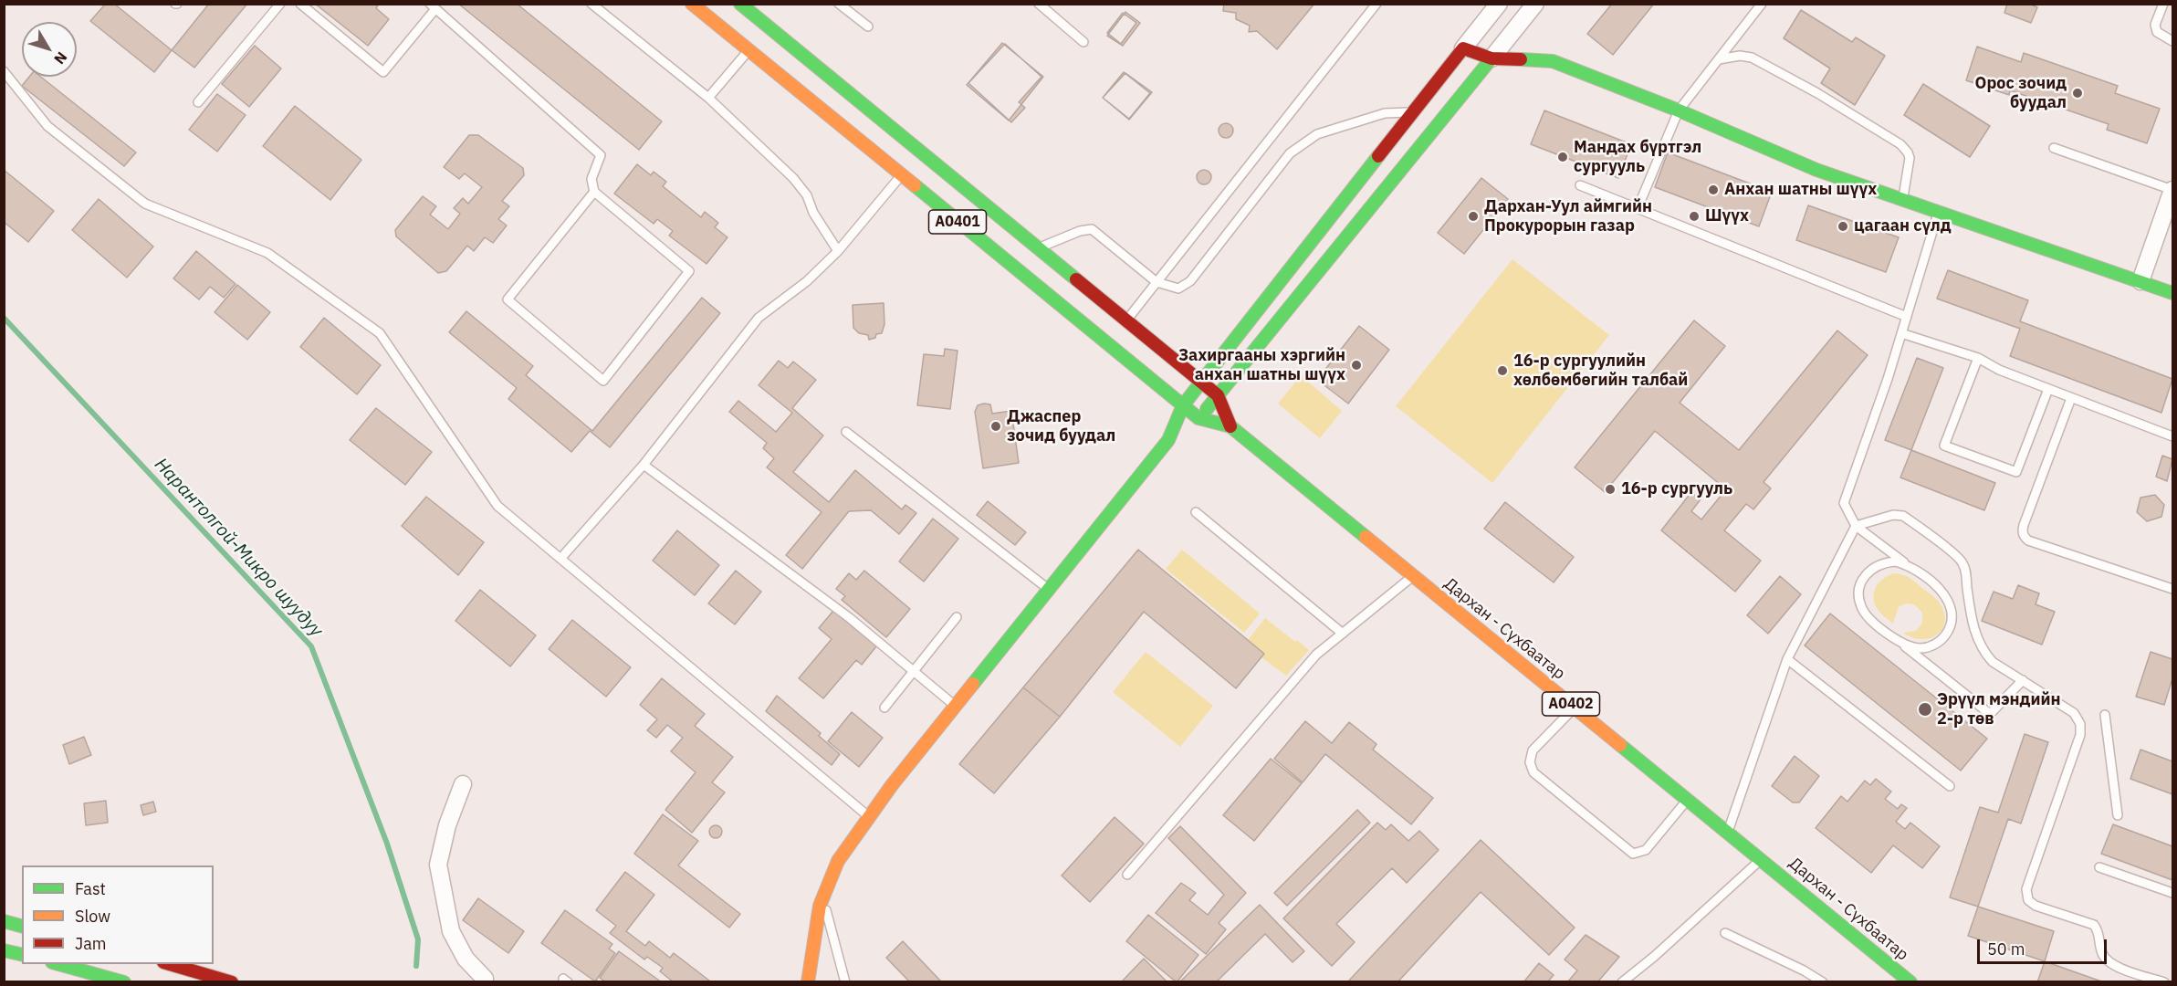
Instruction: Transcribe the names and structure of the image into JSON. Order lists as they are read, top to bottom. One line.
{"streets":{"main road":["A0401","Дархан - Сүхбаатар","A0402"]},"crossings":[["A0401","Дархан - Сүхбаатар"]],"water":["Нарантолгой-Микро шуудуу"],"places":["Орос зочид буудал","Мандах бүртгэл сургууль","Анхан шатны шүүх","Дархан-Уул аймгийн Прокурорын газар","Шүүх","цагаан сүлд","Захиргааны хэргийн анхан шатны шүүх","16-р сургуулийн хөлбөмбөгийн талбай","Джаспер зочид буудал","16-р сургууль","Эрүүл мэндийн 2-р төв"],"legend":["Fast","Slow","Jam"],"scale_bar":"50 m","north":"bottom right"}
